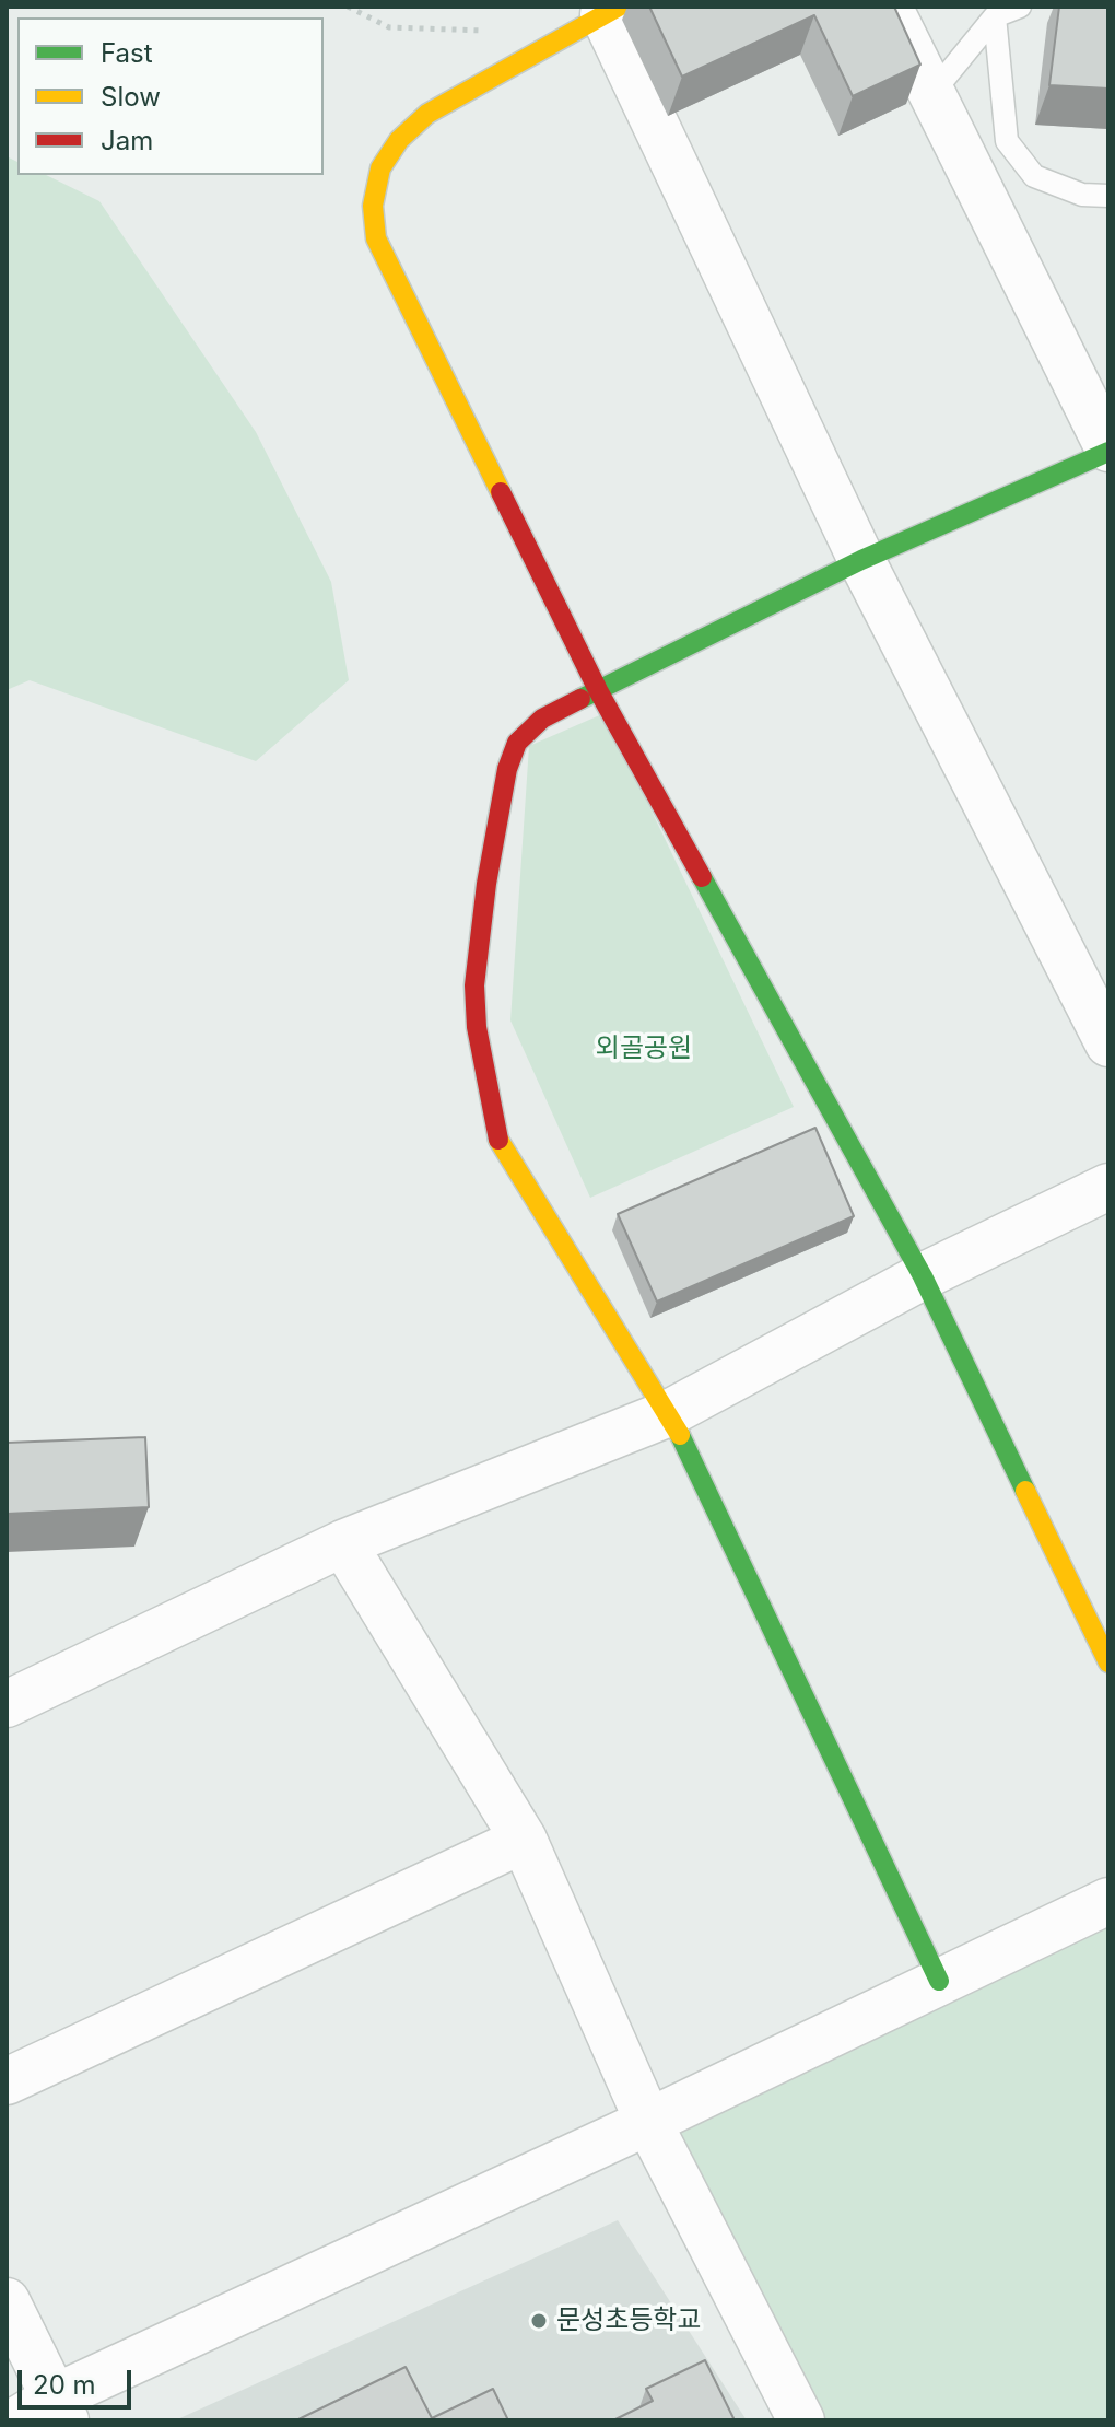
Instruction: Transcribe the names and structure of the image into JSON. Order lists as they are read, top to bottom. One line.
{"parks":["외골공원"],"places":["문성초등학교"],"legend":["Fast","Slow","Jam"],"scale_bar":"20 m"}
